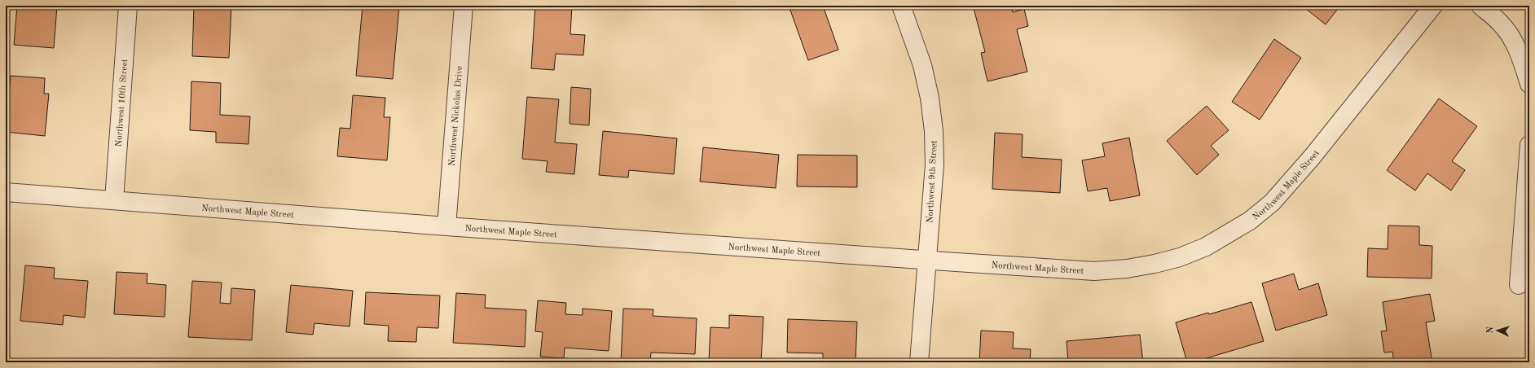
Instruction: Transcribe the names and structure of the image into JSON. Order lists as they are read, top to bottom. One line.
{"streets":{"street":["Northwest 10th Street","Northwest Nickolas Drive","Northwest 9th Street","Northwest Maple Street"]},"crossings":[["Northwest 10th Street","Northwest Maple Street"],["Northwest Nickolas Drive","Northwest Maple Street"],["Northwest 9th Street","Northwest Maple Street"]],"north":"left"}
